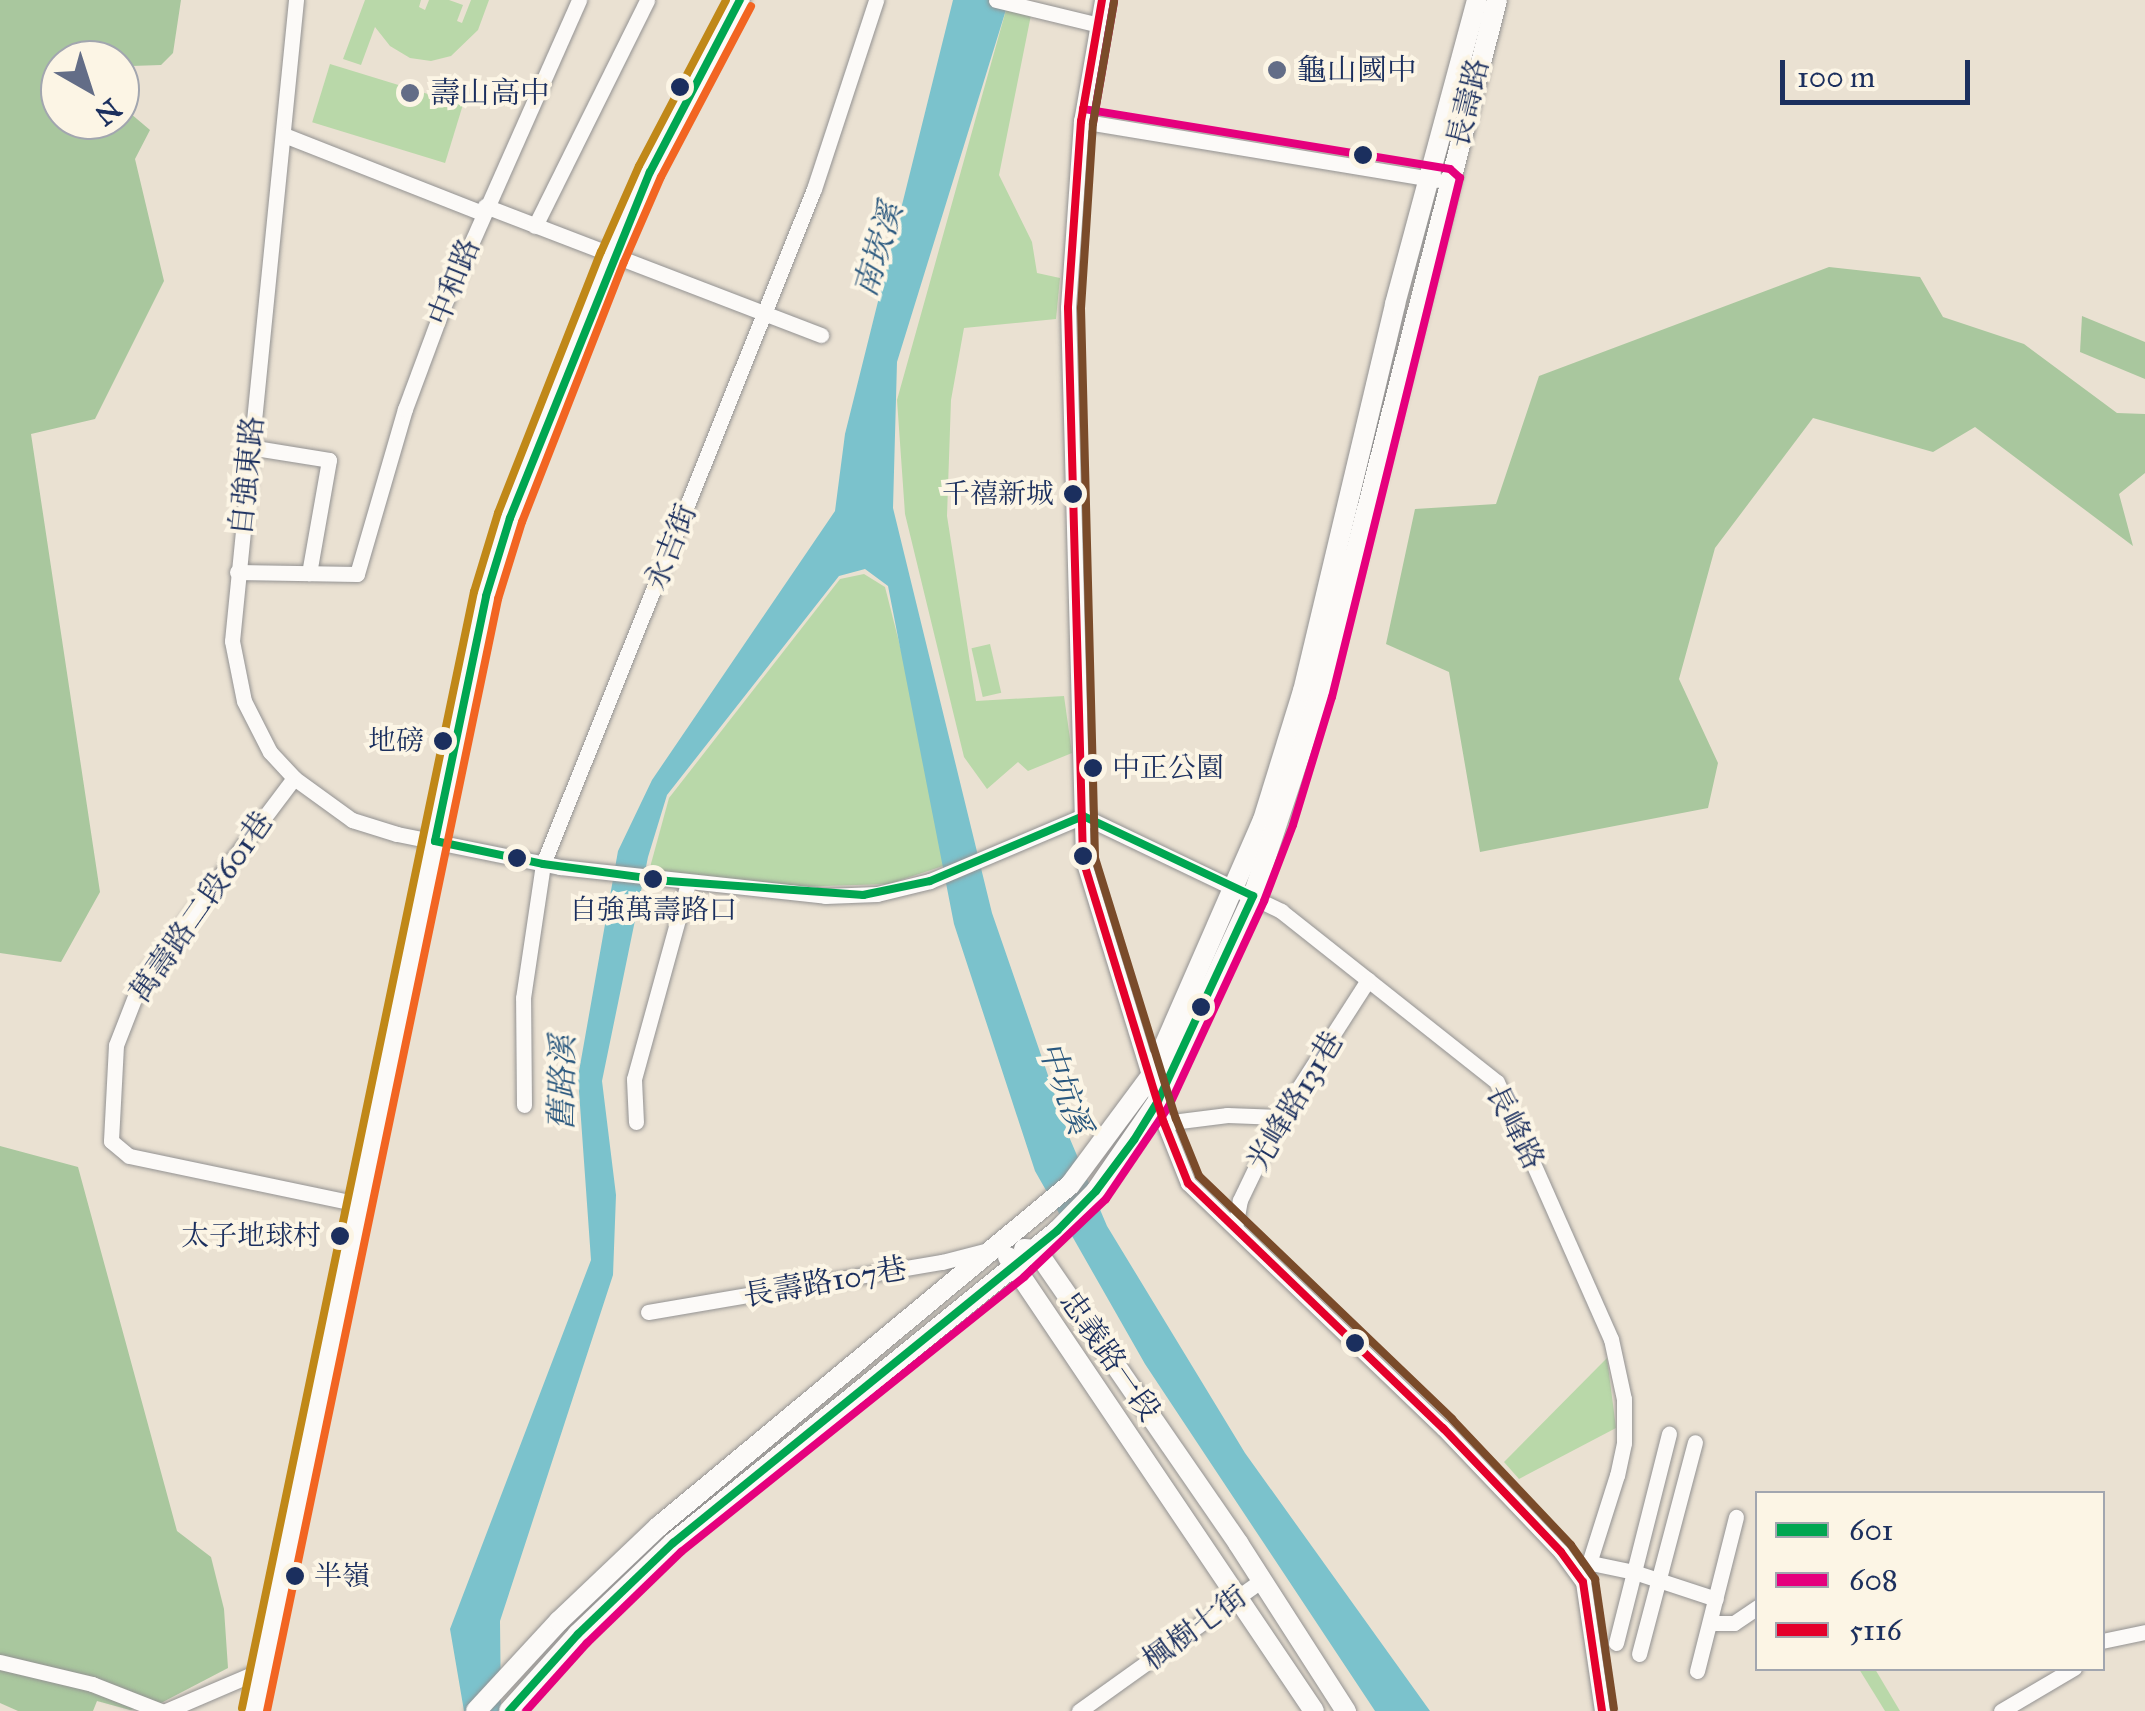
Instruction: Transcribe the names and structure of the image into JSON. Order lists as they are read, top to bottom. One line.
{"streets":{"main road":["長壽路","忠義路一段"],"street":["中和路","自強東路","永吉街","萬壽路二段601巷","光峰路131巷","長峰路","長壽路107巷","楓樹七街"]},"crossings":[["長壽路","長峰路"],["自強東路","永吉街"],["自強東路","萬壽路二段601巷"],["自強東路","長峰路"],["光峰路131巷","長峰路"],["長壽路107巷","忠義路一段"],["忠義路一段","楓樹七街"]],"water":["南崁溪","舊路溪","中坑溪"],"places":["龜山國中","壽山高中","千禧新城","地磅","中正公園","自強萬壽路口","太子地球村","半嶺"],"lines":["transit line 601","transit line 5116","transit line 608"],"legend":["601","608","5116"],"scale_bar":"100 m","north":"bottom right"}
